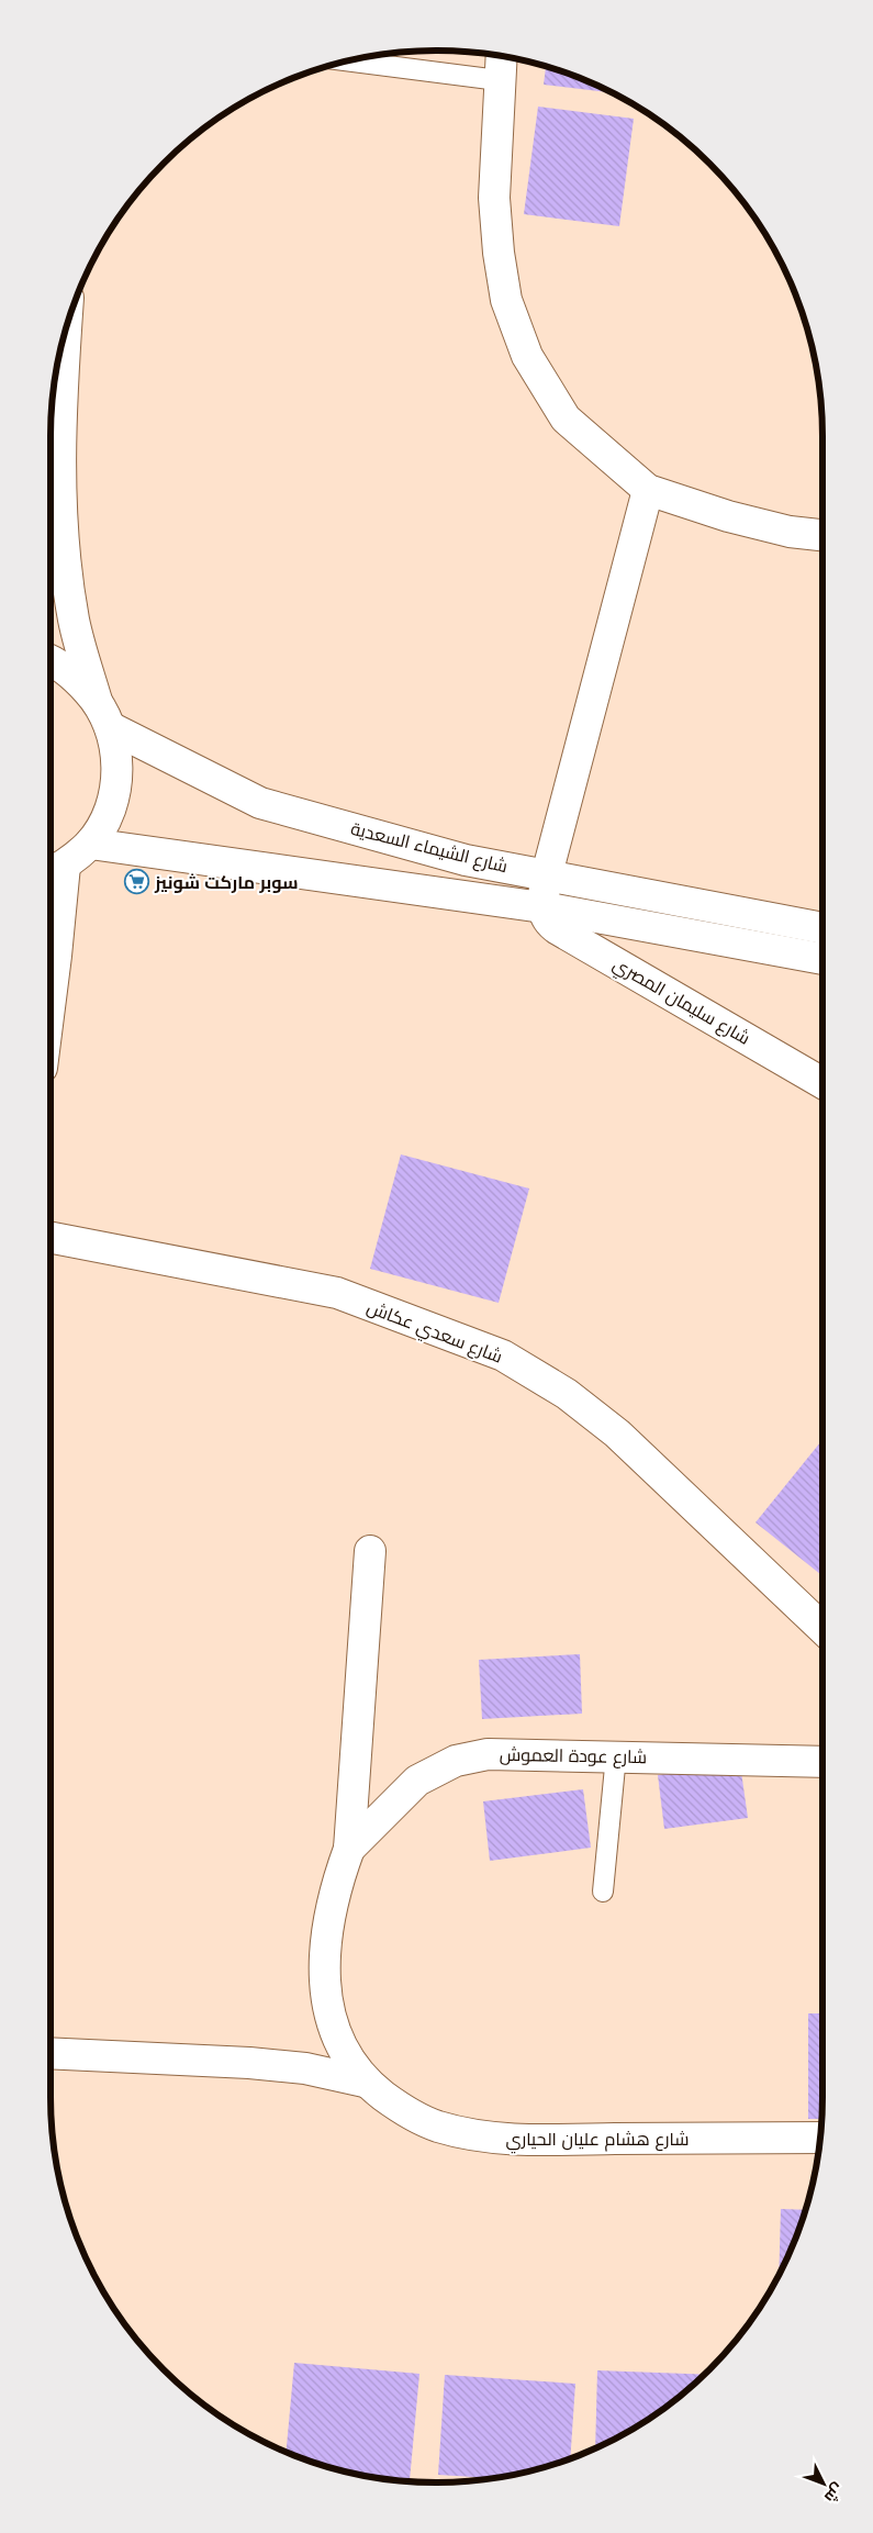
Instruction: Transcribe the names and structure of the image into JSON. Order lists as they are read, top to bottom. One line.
{"streets":{"street":["شارع الشيماء السعدية","شارع سليمان المصري","شارع سعدي عكاش","شارع عودة العموش","شارع هشام عليان الحياري"]},"crossings":[["شارع الشيماء السعدية","شارع سليمان المصري"],["شارع عودة العموش","شارع هشام عليان الحياري"]],"places":{"supermarket":["سوبر ماركت شونيز"]},"north":"bottom right"}
